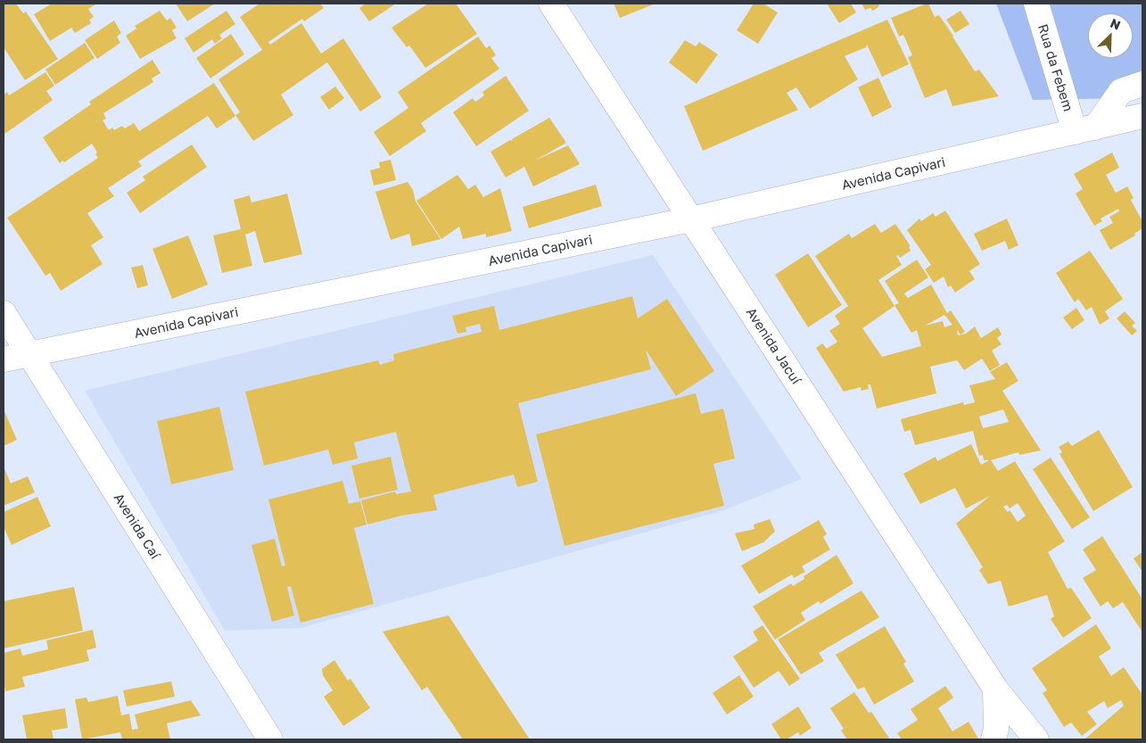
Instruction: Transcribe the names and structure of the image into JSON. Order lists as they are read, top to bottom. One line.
{"streets":{"street":["Rua da Febem","Avenida Capivari","Avenida Jacuí","Avenida Caí"]},"crossings":[["Rua da Febem","Avenida Capivari"],["Avenida Capivari","Avenida Jacuí"],["Avenida Capivari","Avenida Caí"]],"north":"top right"}
